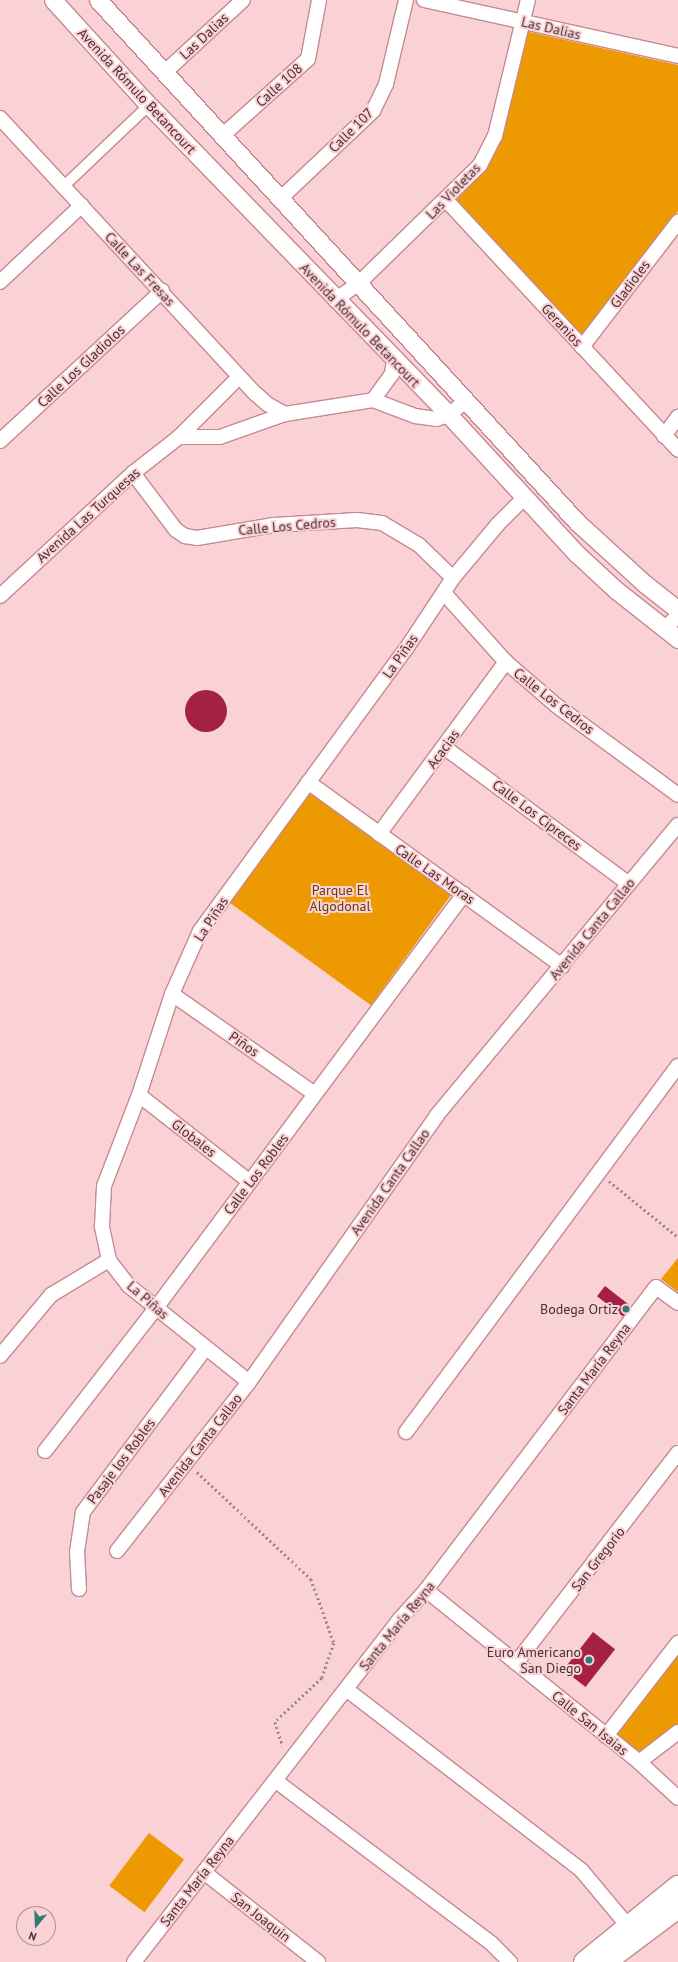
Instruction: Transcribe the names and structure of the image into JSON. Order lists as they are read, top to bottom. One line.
{"streets":{"street":["Las Dalias","Calle 108","Avenida Rómulo Betancourt","Calle 107","Las Violetas","Calle Las Fresas","Gladioles","Geranios","Calle Los Gladiolos","Avenida Las Turquesas","Calle Los Cedros","La Piñas","Acacias","Calle Los Cipreces","Calle Las Moras","Avenida Canta Callao","Piños","Globales","Calle Los Robles","Santa María Reyna","Pasaje los Robles","San Gregorio","Calle San Isaias","San Joaquin"]},"crossings":[["Las Dalias","Avenida Rómulo Betancourt"],["Las Dalias","Las Violetas"],["Calle 108","Avenida Rómulo Betancourt"],["Avenida Rómulo Betancourt","Calle 107"],["Avenida Rómulo Betancourt","Las Violetas"],["Avenida Rómulo Betancourt","La Piñas"],["Las Violetas","Geranios"],["Calle Las Fresas","Calle Los Gladiolos"],["Calle Las Fresas","Avenida Las Turquesas"],["Gladioles","Geranios"],["Avenida Las Turquesas","Calle Los Cedros"],["Calle Los Cedros","La Piñas"],["Calle Los Cedros","Acacias"],["La Piñas","Calle Las Moras"],["La Piñas","Avenida Canta Callao"],["La Piñas","Piños"],["La Piñas","Globales"],["La Piñas","Calle Los Robles"],["La Piñas","Pasaje los Robles"],["Acacias","Calle Los Cipreces"],["Acacias","Calle Las Moras"],["Calle Los Cipreces","Avenida Canta Callao"],["Calle Las Moras","Avenida Canta Callao"],["Calle Las Moras","Calle Los Robles"],["Piños","Calle Los Robles"],["Globales","Calle Los Robles"],["Santa María Reyna","Calle San Isaias"],["Santa María Reyna","San Joaquin"],["San Gregorio","Calle San Isaias"]],"parks":["Parque El Algodonal"],"places":["Bodega Ortiz","Euro Americano San Diego"],"north":"bottom"}
